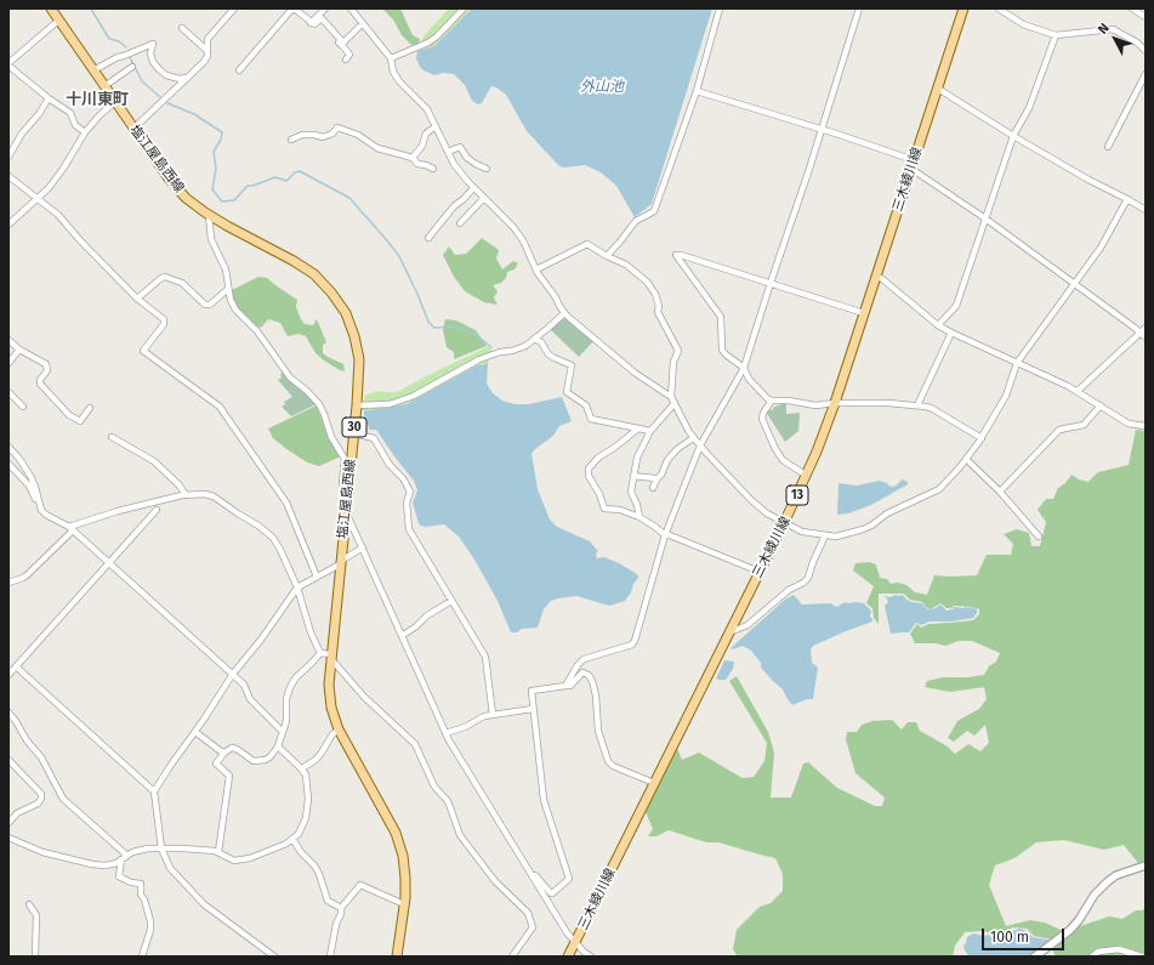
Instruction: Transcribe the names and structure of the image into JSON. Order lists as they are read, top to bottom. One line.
{"streets":{"main road":["塩江屋島西線","三木綾川線","30","13"]},"districts":["十川東町"],"water":["外山池"],"scale_bar":"100 m","north":"top left"}
